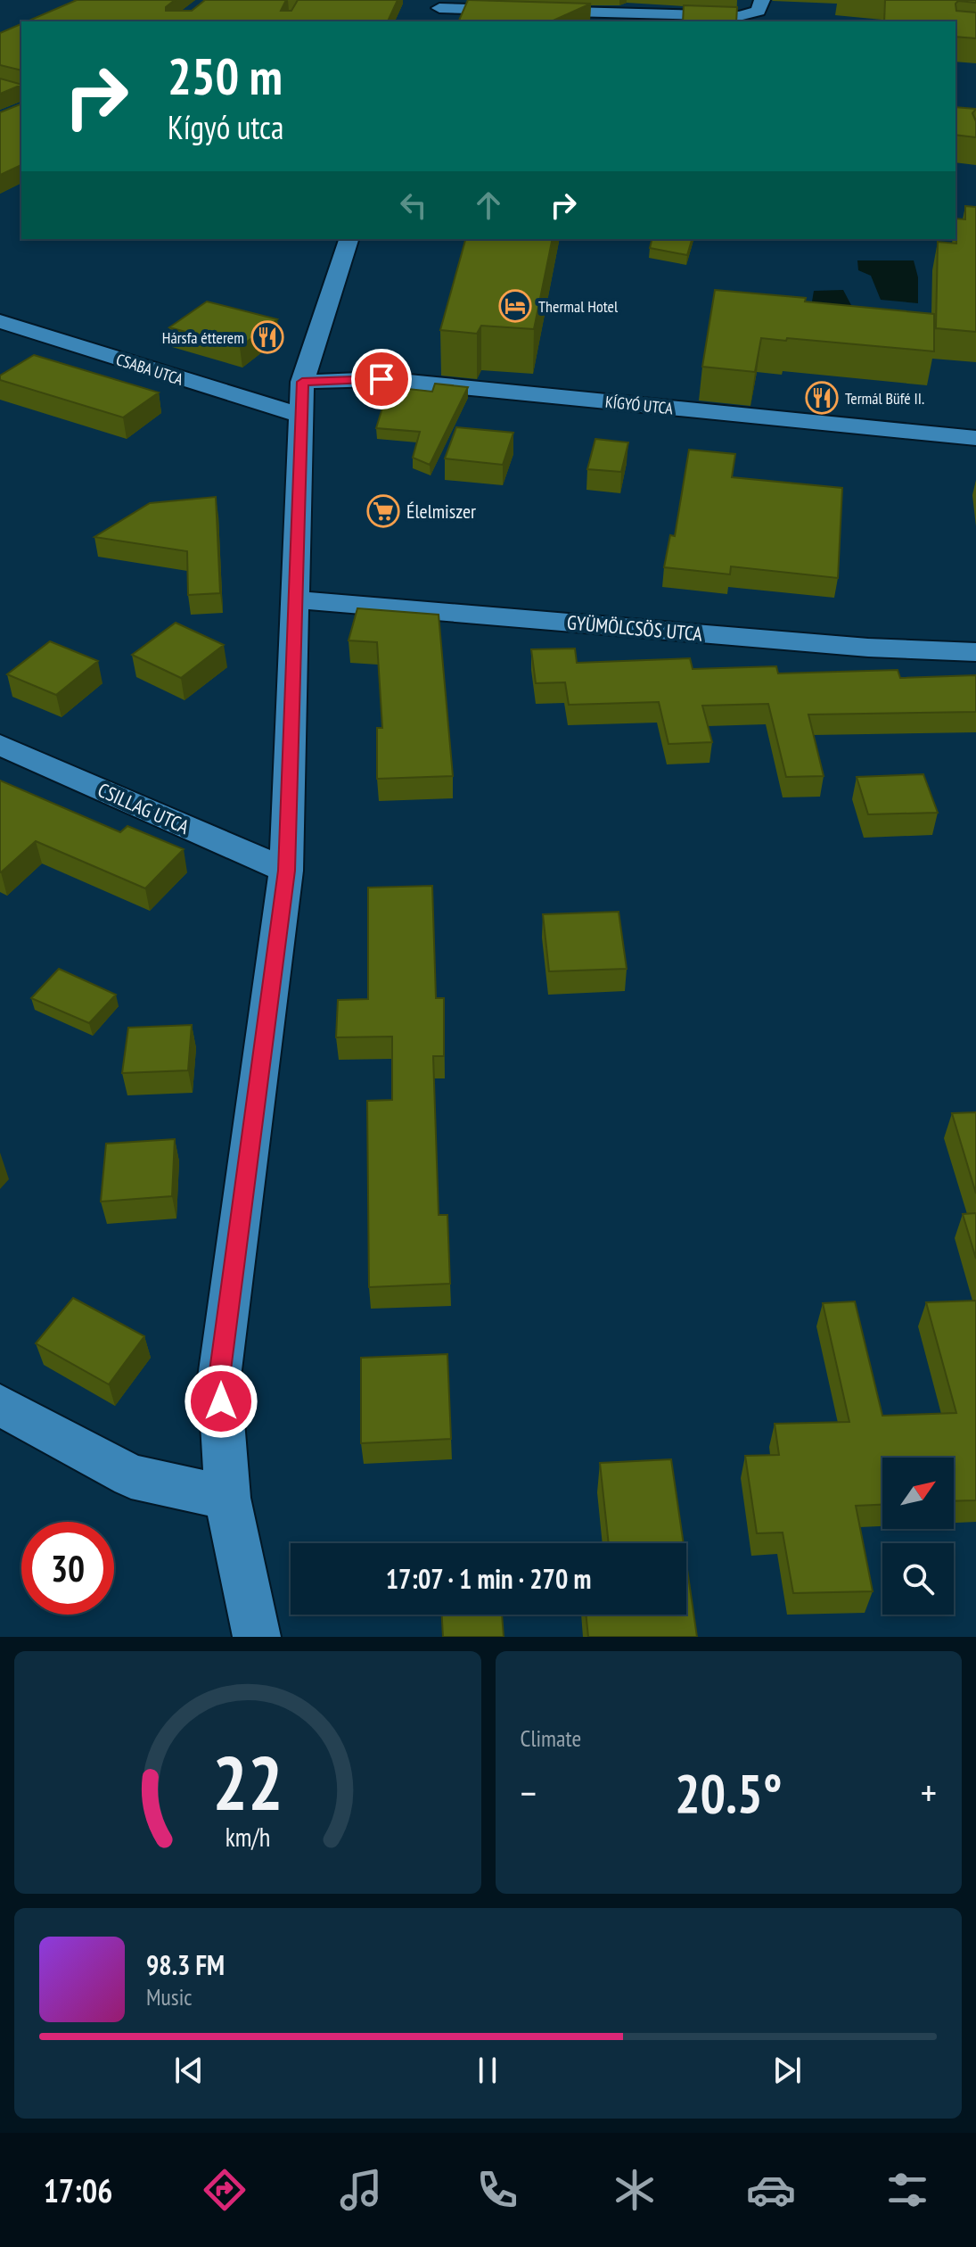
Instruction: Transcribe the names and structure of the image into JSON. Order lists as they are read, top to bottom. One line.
{"streets":{"street":["CSABA UTCA","KÍGYÓ UTCA","GYÜMÖLCSÖS UTCA","CSILLAG UTCA"]},"crossings":[["CSABA UTCA","KÍGYÓ UTCA"]],"places":{"hotel":["Thermal Hotel"],"restaurant":["Hársfa étterem","Termál Büfé II."],"supermarket":["Élelmiszer"]},"north":"top right","page":{"turn":["250 m","Kígyó utca"],"limit":"30","trip":"17:07 · 1 min · 270 m","tile":"Climate","heat":["−","20.5°","+"],"song":["98.3 FM","Music"],"tabs":"17:06","gauge":["22","km/h"]}}
